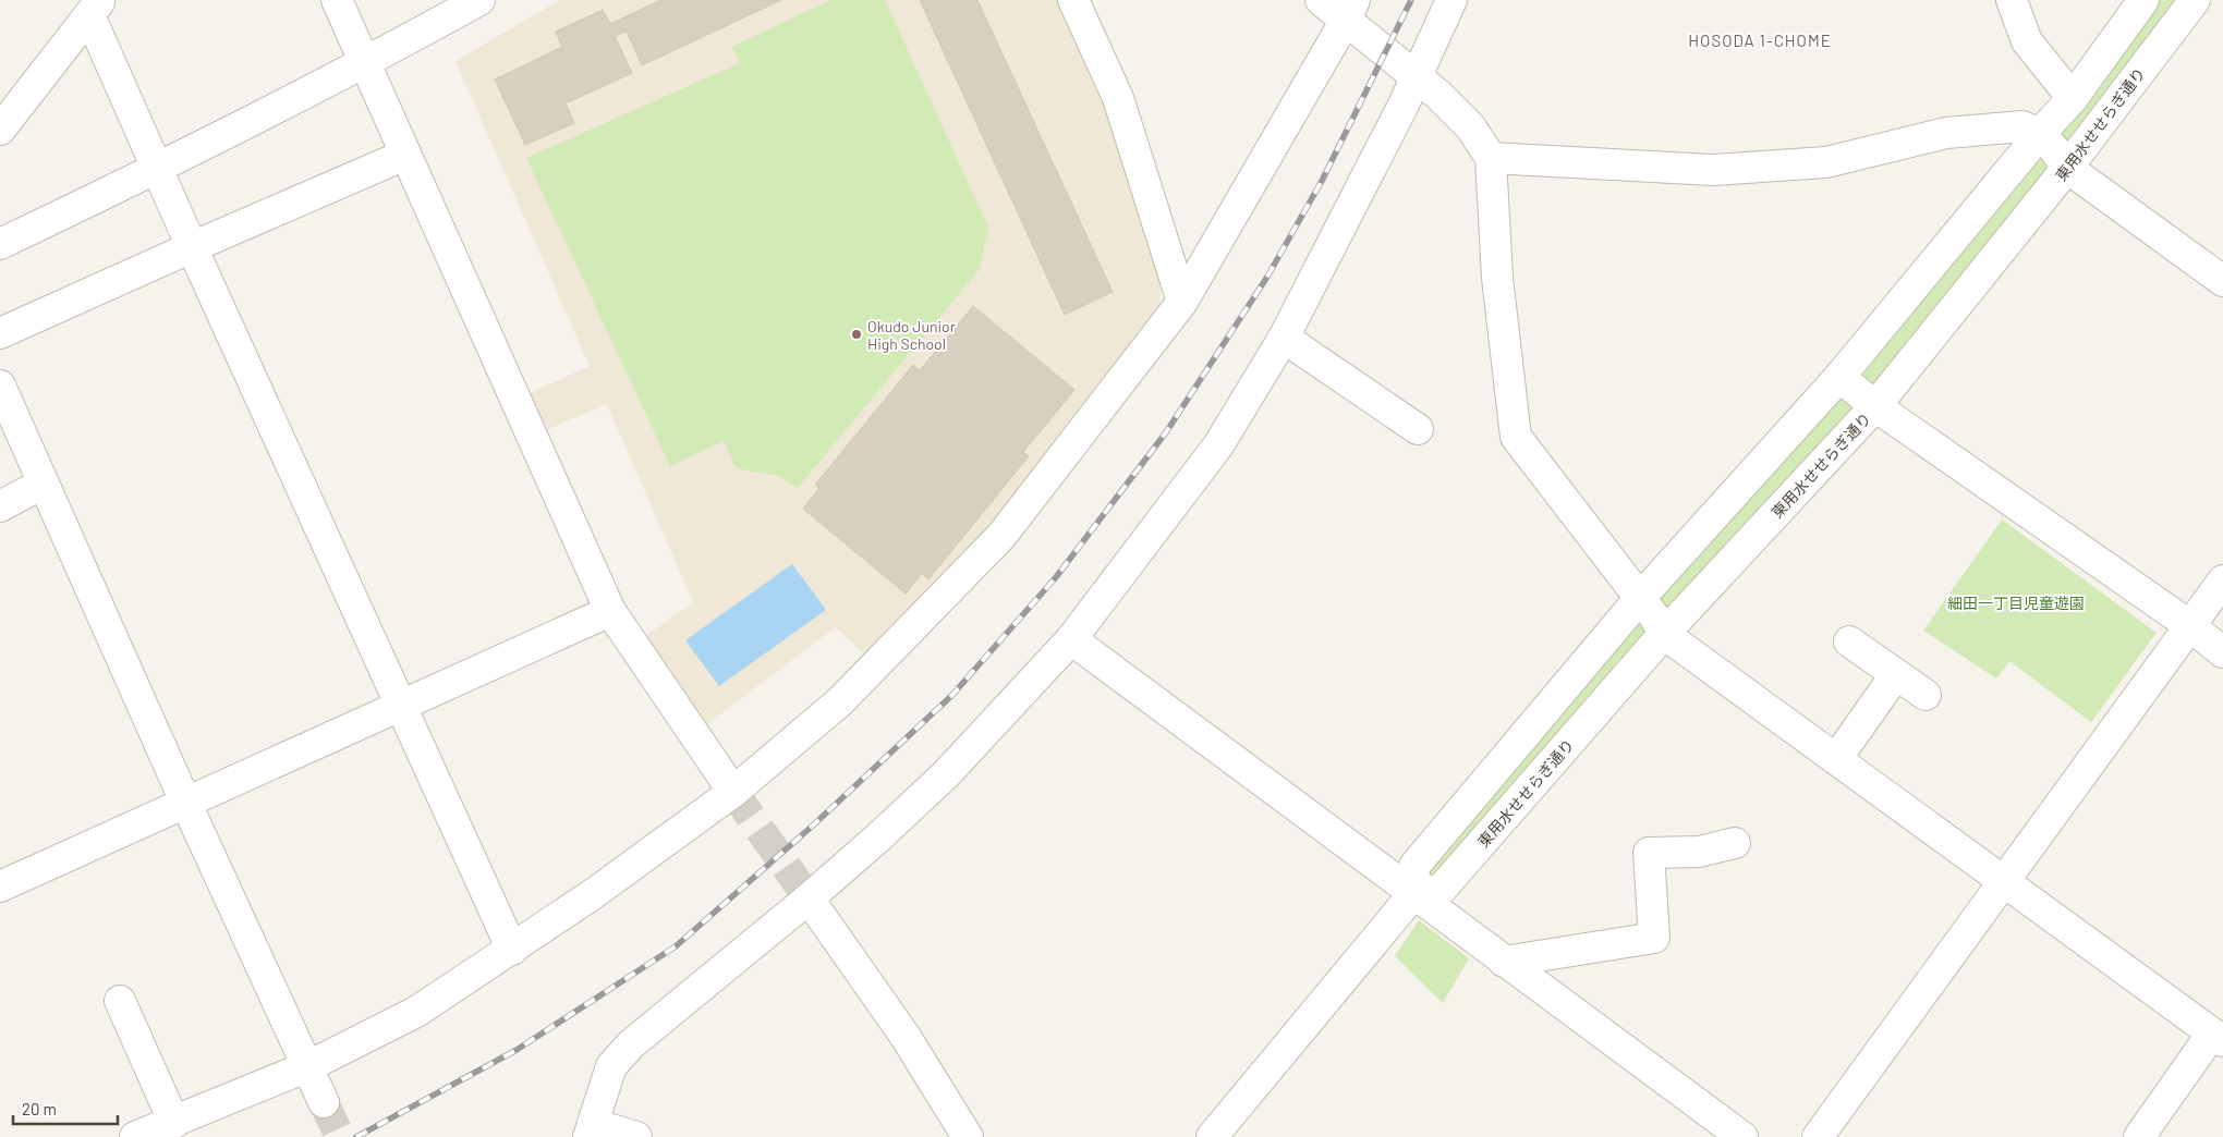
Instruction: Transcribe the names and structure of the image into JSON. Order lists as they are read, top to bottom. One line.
{"streets":{"street":["東用水せせらぎ通り"]},"districts":["HOSODA 1-CHOME"],"parks":["細田一丁目児童遊園"],"places":["Okudo Junior High School"],"scale_bar":"20 m"}
